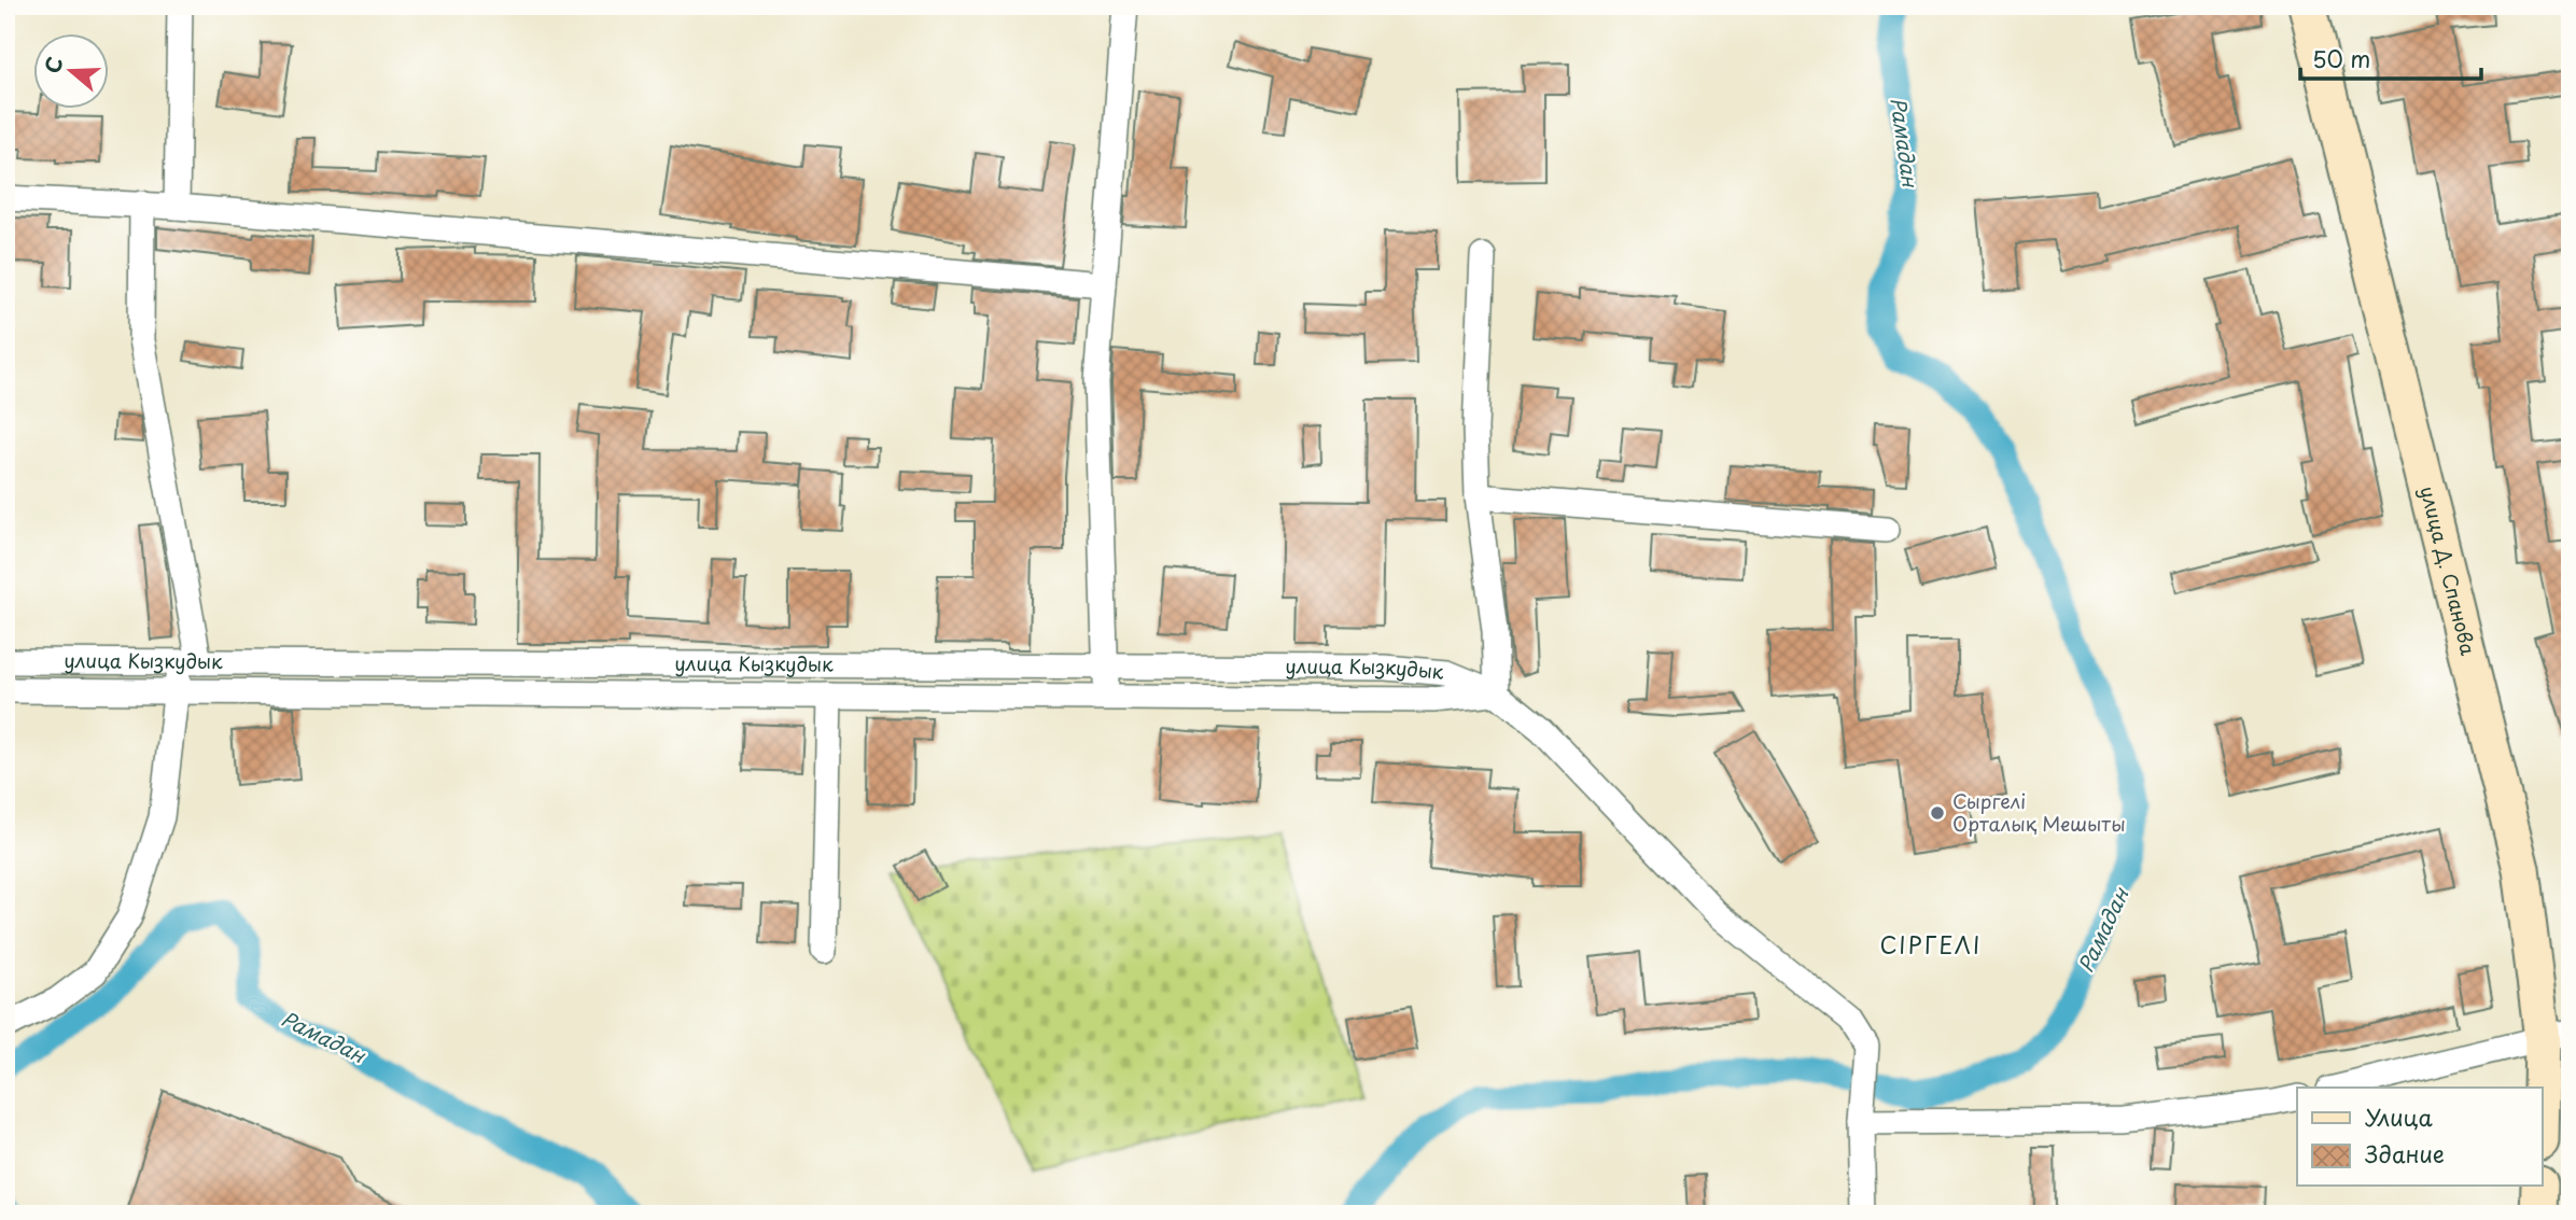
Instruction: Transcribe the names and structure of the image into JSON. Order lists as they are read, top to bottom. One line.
{"streets":{"main road":["улица Д. Спанова"],"street":["улица Кызкудык"]},"districts":["СІРГЕЛІ"],"water":["Рамадан"],"places":["Сыргелі Орталық Мешыты"],"legend":["Улица","Здание"],"scale_bar":"50 m","north":"left"}
